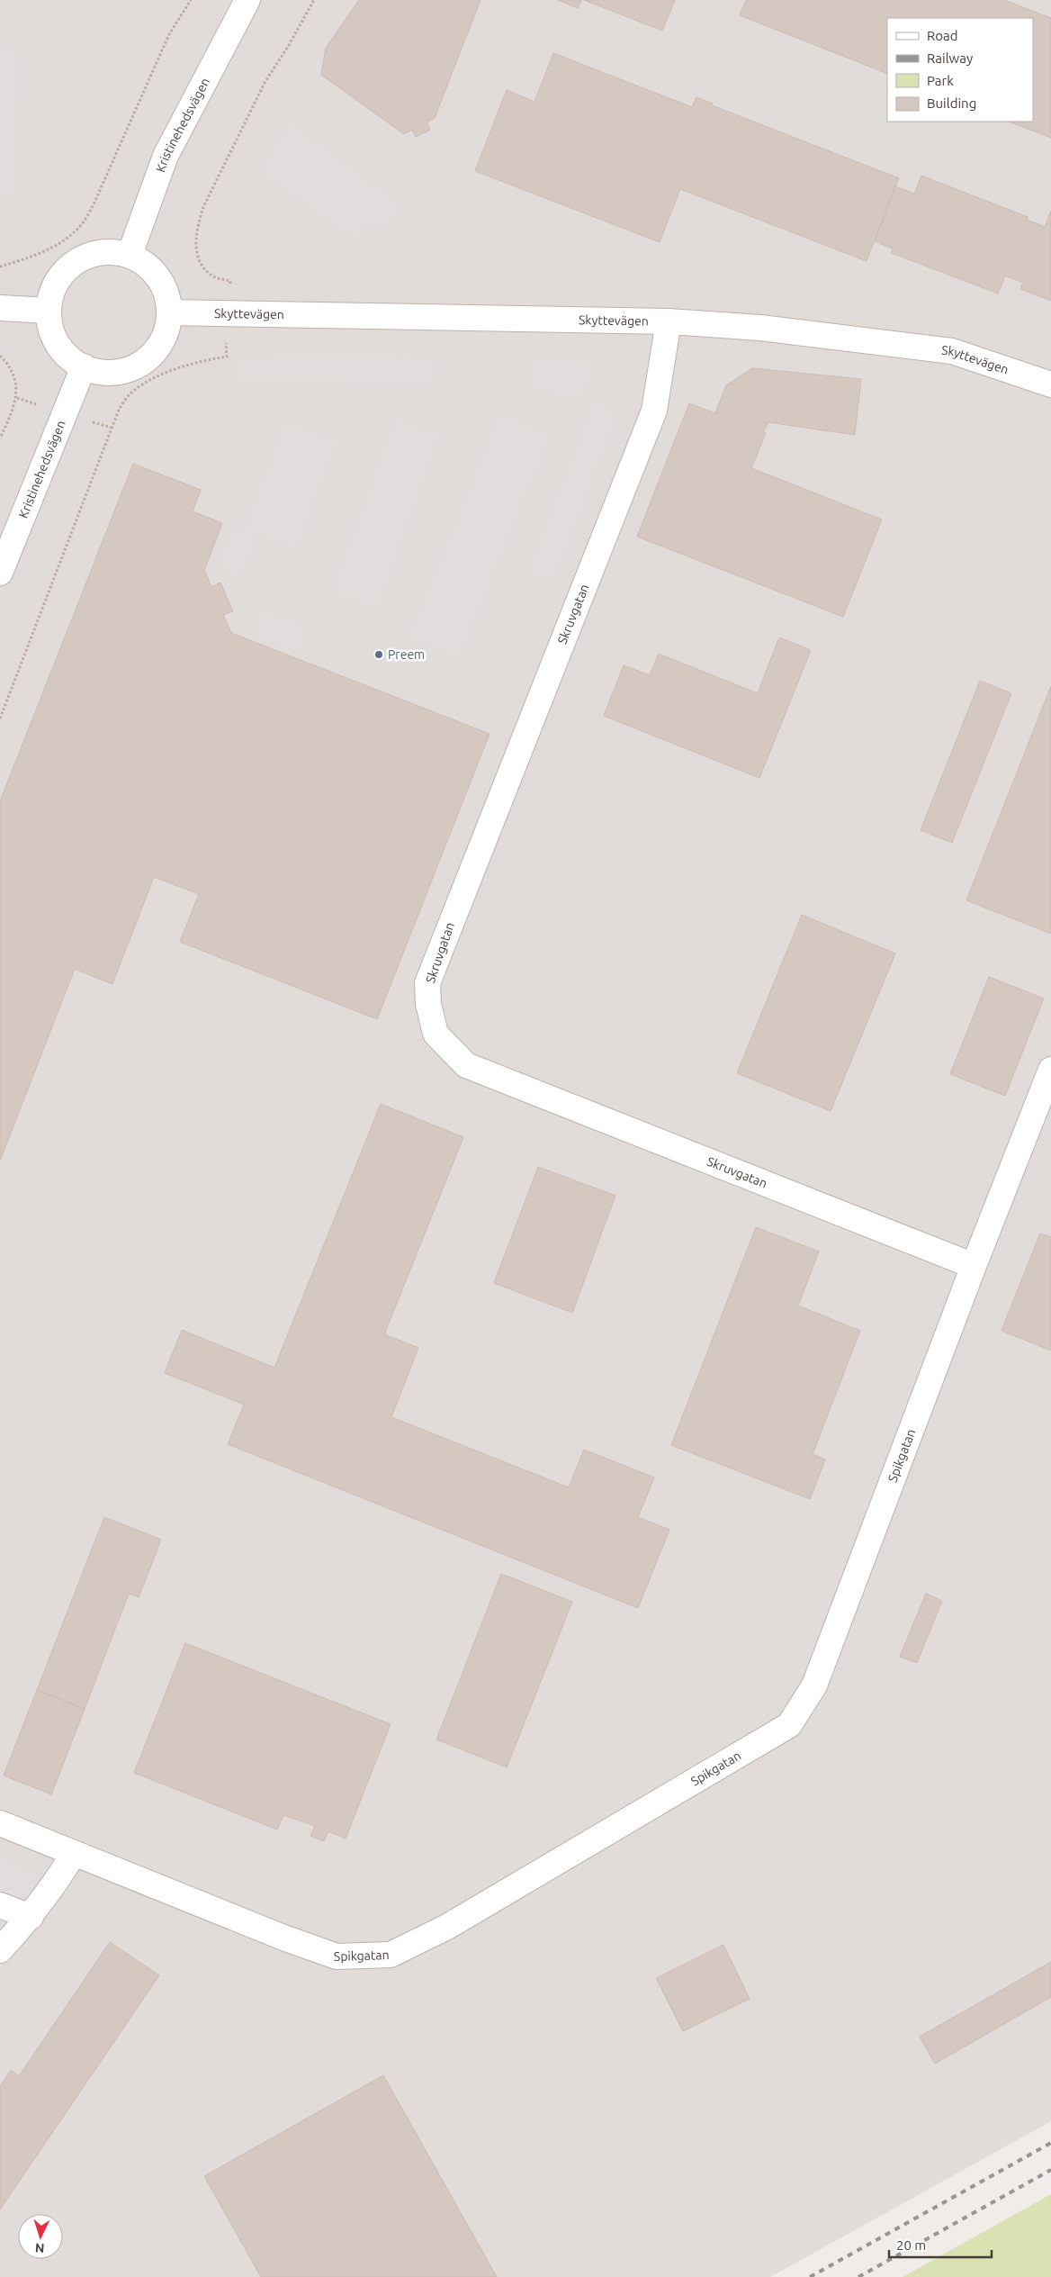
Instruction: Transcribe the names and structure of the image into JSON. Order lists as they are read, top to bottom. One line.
{"streets":{"street":["Kristinehedsvägen","Skyttevägen","Skruvgatan","Spikgatan"]},"crossings":[["Kristinehedsvägen","Skyttevägen"],["Skyttevägen","Skruvgatan"],["Skruvgatan","Spikgatan"]],"places":["Preem"],"legend":["Road","Railway","Park","Building"],"scale_bar":"20 m","north":"bottom"}
